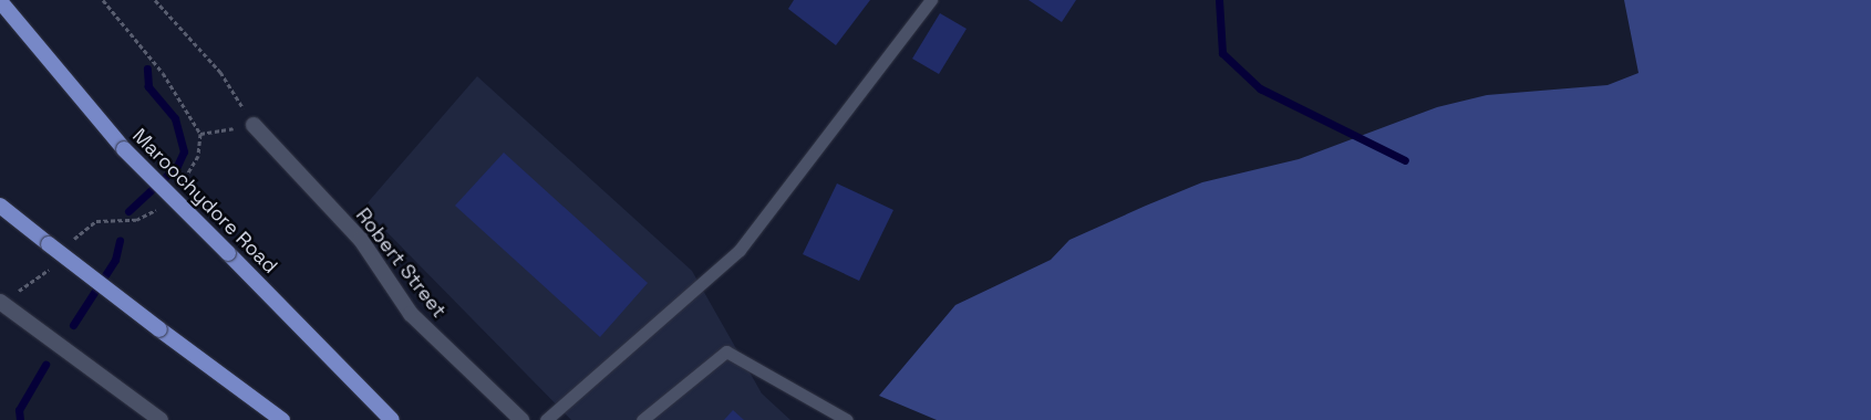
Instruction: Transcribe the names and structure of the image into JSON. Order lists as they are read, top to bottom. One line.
{"streets":{"highway":["Maroochydore Road"],"street":["Robert Street"]}}
